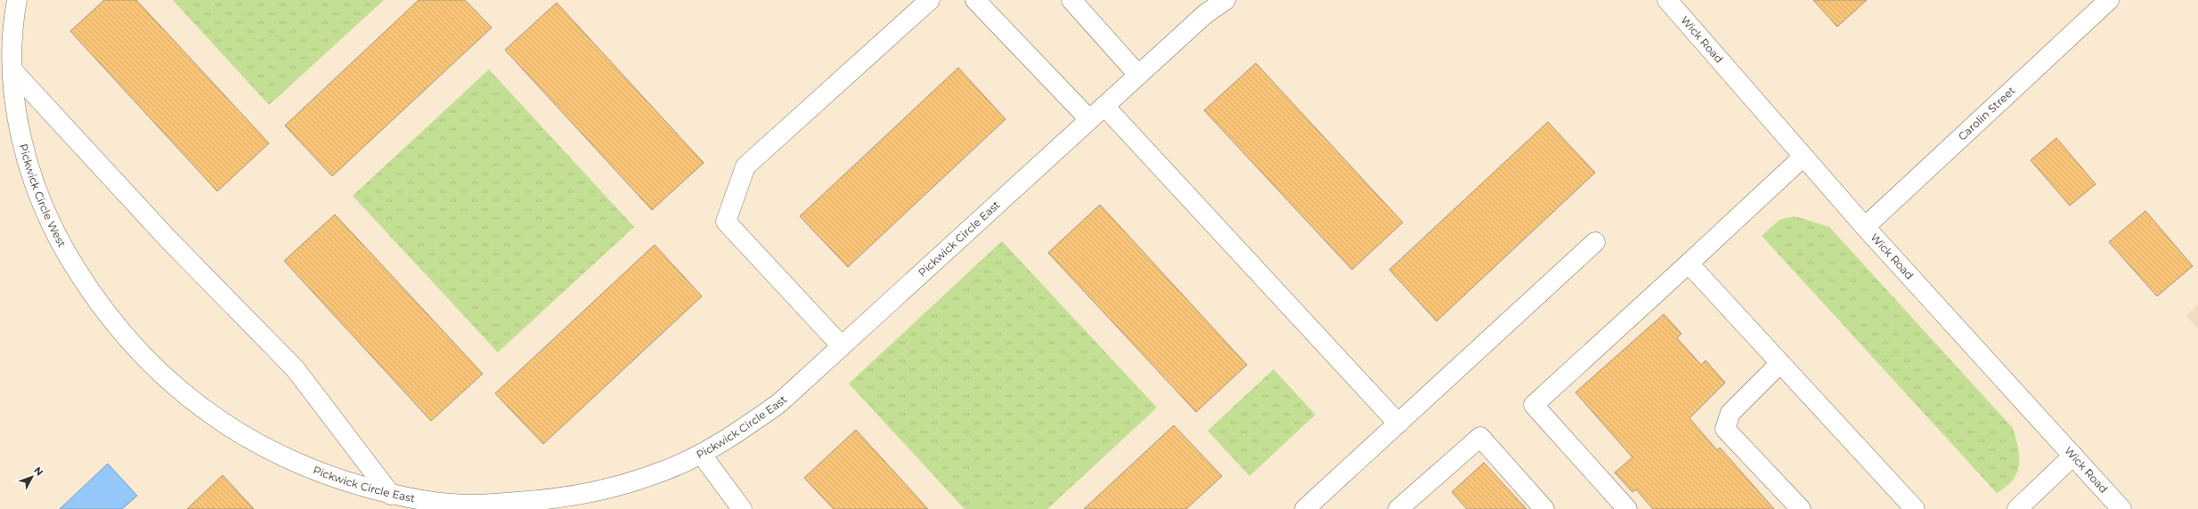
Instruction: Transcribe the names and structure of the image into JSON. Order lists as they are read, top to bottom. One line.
{"streets":{"street":["Wick Road","Carolin Street","Pickwick Circle West","Pickwick Circle East"]},"crossings":[["Wick Road","Carolin Street"],["Pickwick Circle West","Pickwick Circle East"]],"north":"top right"}
